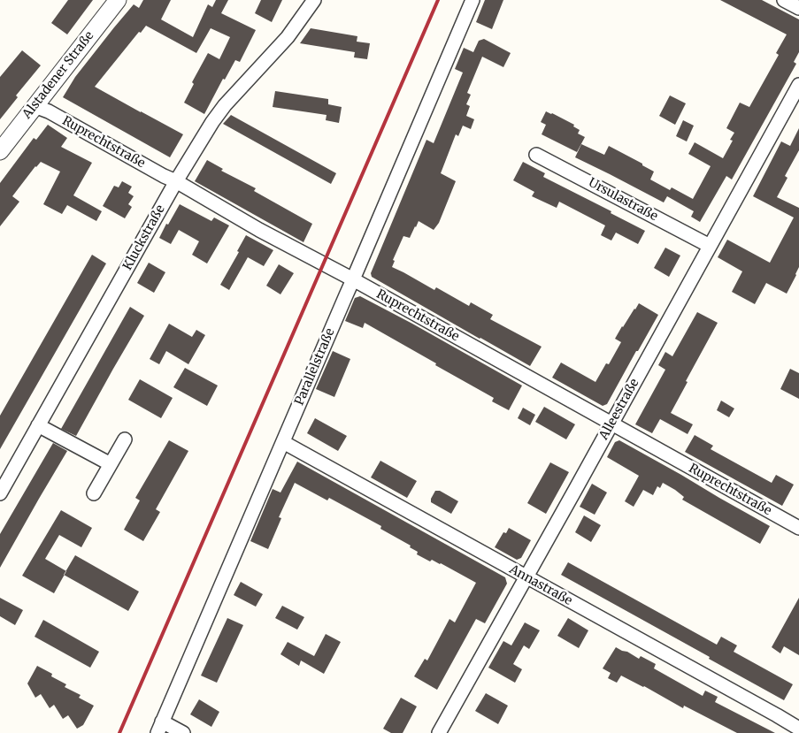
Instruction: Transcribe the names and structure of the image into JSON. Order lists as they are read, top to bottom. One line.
{"streets":{"street":["Alstadener Straße","Ruprechtstraße","Ursulastraße","Kluckstraße","Parallelstraße","Alleestraße","Annastraße"]},"crossings":[["Alstadener Straße","Ruprechtstraße"],["Ruprechtstraße","Kluckstraße"],["Ruprechtstraße","Parallelstraße"],["Ruprechtstraße","Alleestraße"],["Ursulastraße","Alleestraße"],["Parallelstraße","Annastraße"],["Alleestraße","Annastraße"]]}
